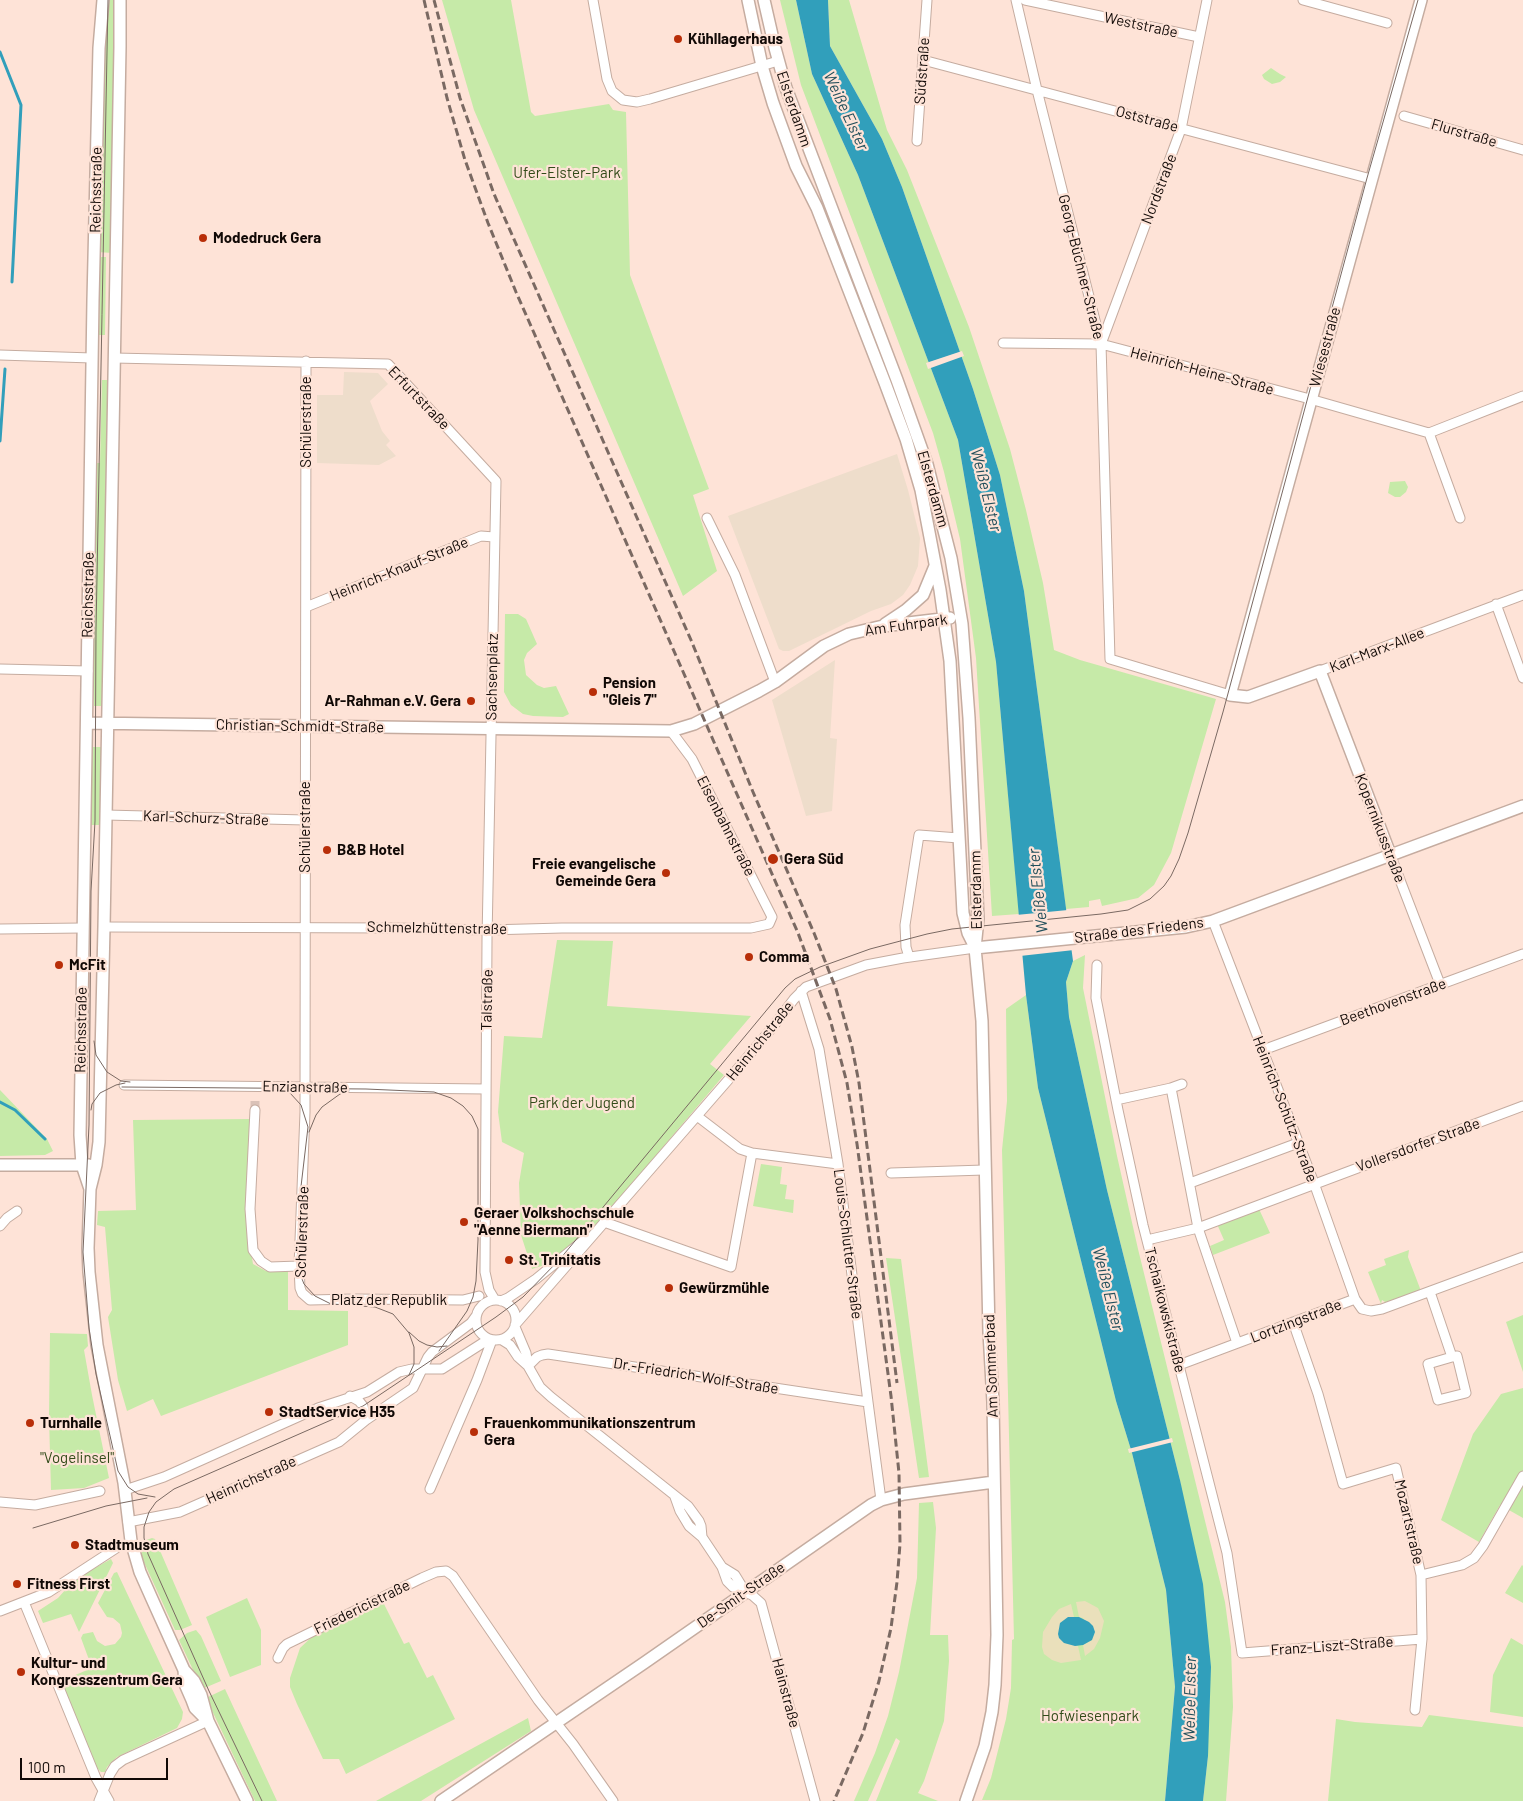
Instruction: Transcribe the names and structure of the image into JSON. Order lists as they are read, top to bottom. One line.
{"streets":{"main road":["Elsterdamm","Reichsstraße","Wiesestraße","Am Fuhrpark","Karl-Marx-Allee","Sachsenplatz","Christian-Schmidt-Straße","Kopernikusstraße","Straße des Friedens","Am Sommerbad","De-Smit-Straße"],"street":["Weststraße","Südstraße","Oststraße","Flurstraße","Nordstraße","Georg-Büchner-Straße","Heinrich-Heine-Straße","Erfurtstraße","Schülerstraße","Heinrich-Knauf-Straße","Karl-Schurz-Straße","Eisenbahnstraße","Schmelzhüttenstraße","Talstraße","Beethovenstraße","Heinrichstraße","Enzianstraße","Heinrich-Schütz-Straße","Vollersdorfer Straße","Louis-Schlutter-Straße","Platz der Republik","Tschaikowskistraße","Lortzingstraße","Dr.-Friedrich-Wolf-Straße","Mozartstraße","Friedericistraße","Franz-Liszt-Straße","Hainstraße"]},"crossings":[["Weststraße","Nordstraße"],["Südstraße","Oststraße"],["Elsterdamm","Am Fuhrpark"],["Elsterdamm","Straße des Friedens"],["Elsterdamm","Heinrichstraße"],["Elsterdamm","Am Sommerbad"],["Oststraße","Nordstraße"],["Oststraße","Georg-Büchner-Straße"],["Oststraße","Wiesestraße"],["Nordstraße","Georg-Büchner-Straße"],["Nordstraße","Heinrich-Heine-Straße"],["Reichsstraße","Erfurtstraße"],["Reichsstraße","Christian-Schmidt-Straße"],["Reichsstraße","Karl-Schurz-Straße"],["Reichsstraße","Schmelzhüttenstraße"],["Reichsstraße","Heinrichstraße"],["Georg-Büchner-Straße","Wiesestraße"],["Georg-Büchner-Straße","Heinrich-Heine-Straße"],["Georg-Büchner-Straße","Karl-Marx-Allee"],["Wiesestraße","Heinrich-Heine-Straße"],["Wiesestraße","Karl-Marx-Allee"],["Erfurtstraße","Schülerstraße"],["Erfurtstraße","Heinrich-Knauf-Straße"],["Erfurtstraße","Sachsenplatz"],["Schülerstraße","Heinrich-Knauf-Straße"],["Schülerstraße","Christian-Schmidt-Straße"],["Schülerstraße","Karl-Schurz-Straße"],["Schülerstraße","Schmelzhüttenstraße"],["Schülerstraße","Enzianstraße"],["Schülerstraße","Platz der Republik"],["Heinrich-Knauf-Straße","Sachsenplatz"],["Am Fuhrpark","Sachsenplatz"],["Am Fuhrpark","Eisenbahnstraße"],["Karl-Marx-Allee","Kopernikusstraße"],["Sachsenplatz","Christian-Schmidt-Straße"],["Sachsenplatz","Eisenbahnstraße"],["Sachsenplatz","Talstraße"],["Christian-Schmidt-Straße","Talstraße"],["Eisenbahnstraße","Schmelzhüttenstraße"],["Kopernikusstraße","Straße des Friedens"],["Kopernikusstraße","Beethovenstraße"],["Schmelzhüttenstraße","Talstraße"],["Straße des Friedens","Heinrichstraße"],["Straße des Friedens","Heinrich-Schütz-Straße"],["Straße des Friedens","Am Sommerbad"],["Talstraße","Heinrichstraße"],["Talstraße","Enzianstraße"],["Talstraße","Platz der Republik"],["Talstraße","Hainstraße"],["Beethovenstraße","Heinrich-Schütz-Straße"],["Heinrichstraße","Louis-Schlutter-Straße"],["Heinrichstraße","Am Sommerbad"],["Heinrichstraße","Hainstraße"],["Heinrich-Schütz-Straße","Vollersdorfer Straße"],["Heinrich-Schütz-Straße","Lortzingstraße"],["Vollersdorfer Straße","Tschaikowskistraße"],["Louis-Schlutter-Straße","Dr.-Friedrich-Wolf-Straße"],["Louis-Schlutter-Straße","De-Smit-Straße"],["Tschaikowskistraße","Lortzingstraße"],["Tschaikowskistraße","Franz-Liszt-Straße"],["Lortzingstraße","Mozartstraße"],["Am Sommerbad","De-Smit-Straße"],["Dr.-Friedrich-Wolf-Straße","Hainstraße"],["Mozartstraße","Franz-Liszt-Straße"],["De-Smit-Straße","Friedericistraße"],["De-Smit-Straße","Hainstraße"]],"water":["Weiße Elster"],"parks":["Ufer-Elster-Park","Park der Jugend","\"Vogelinsel\"","Hofwiesenpark"],"places":["Kühllagerhaus","Modedruck Gera","Pension \"Gleis 7\"","Ar-Rahman e.V. Gera","B&B Hotel","Gera Süd","Freie evangelische Gemeinde Gera","Comma","McFit","Geraer Volkshochschule \"Aenne Biermann\"","St. Trinitatis","Gewürzmühle","StadtService H35","Turnhalle","Frauenkommunikationszentrum Gera","Stadtmuseum","Fitness First","Kultur- und Kongresszentrum Gera"],"scale_bar":"100 m"}
